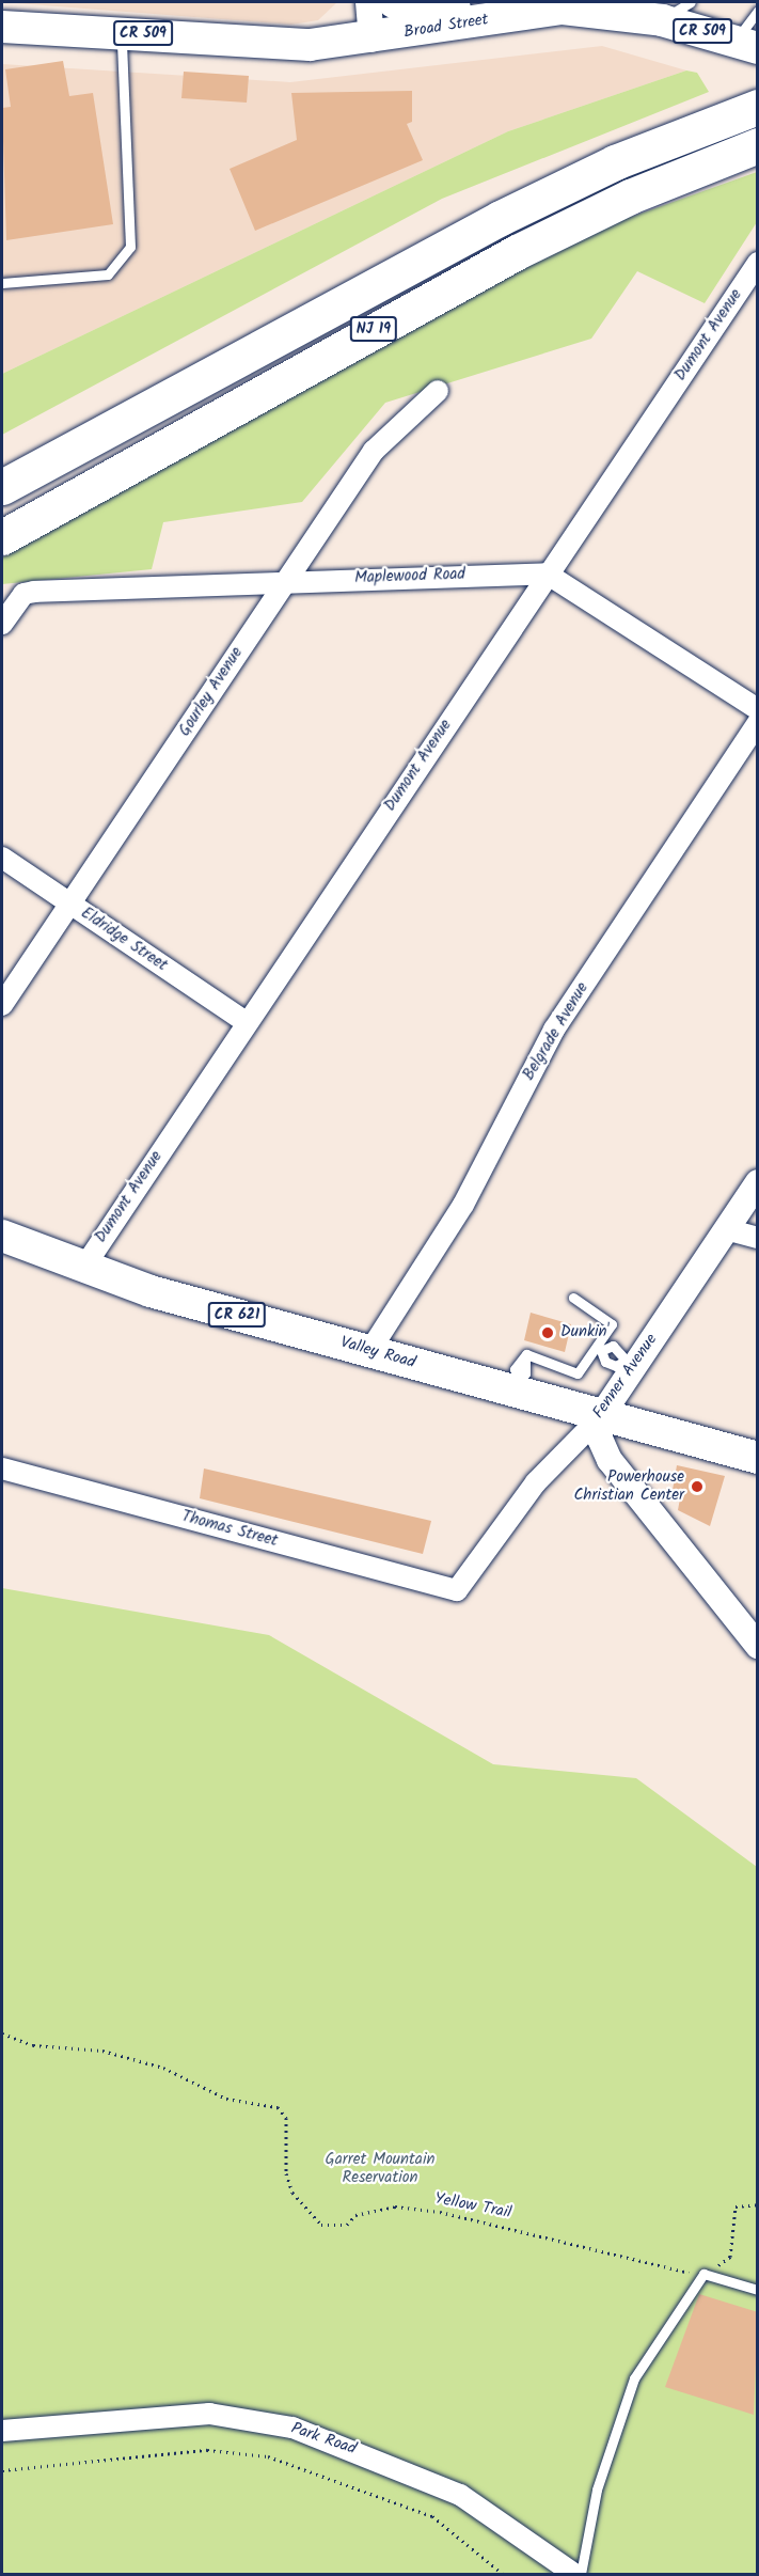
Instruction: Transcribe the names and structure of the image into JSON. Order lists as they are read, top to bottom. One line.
{"streets":{"highway":["NJ 19"],"main road":["Broad Street","CR 509","CR 621","Valley Road"],"street":["Dumont Avenue","Maplewood Road","Gourley Avenue","Eldridge Street","Belgrade Avenue","Fenner Avenue","Thomas Street","Park Road"],"path":["Yellow Trail"]},"crossings":[["Broad Street","CR 509"],["Dumont Avenue","Maplewood Road"],["Dumont Avenue","Eldridge Street"],["Dumont Avenue","Valley Road"],["Maplewood Road","Gourley Avenue"],["Gourley Avenue","Eldridge Street"],["Belgrade Avenue","Valley Road"],["Valley Road","Fenner Avenue"],["Fenner Avenue","Thomas Street"]],"parks":["Garret Mountain Reservation"],"places":["Dunkin'","Powerhouse Christian Center"]}
